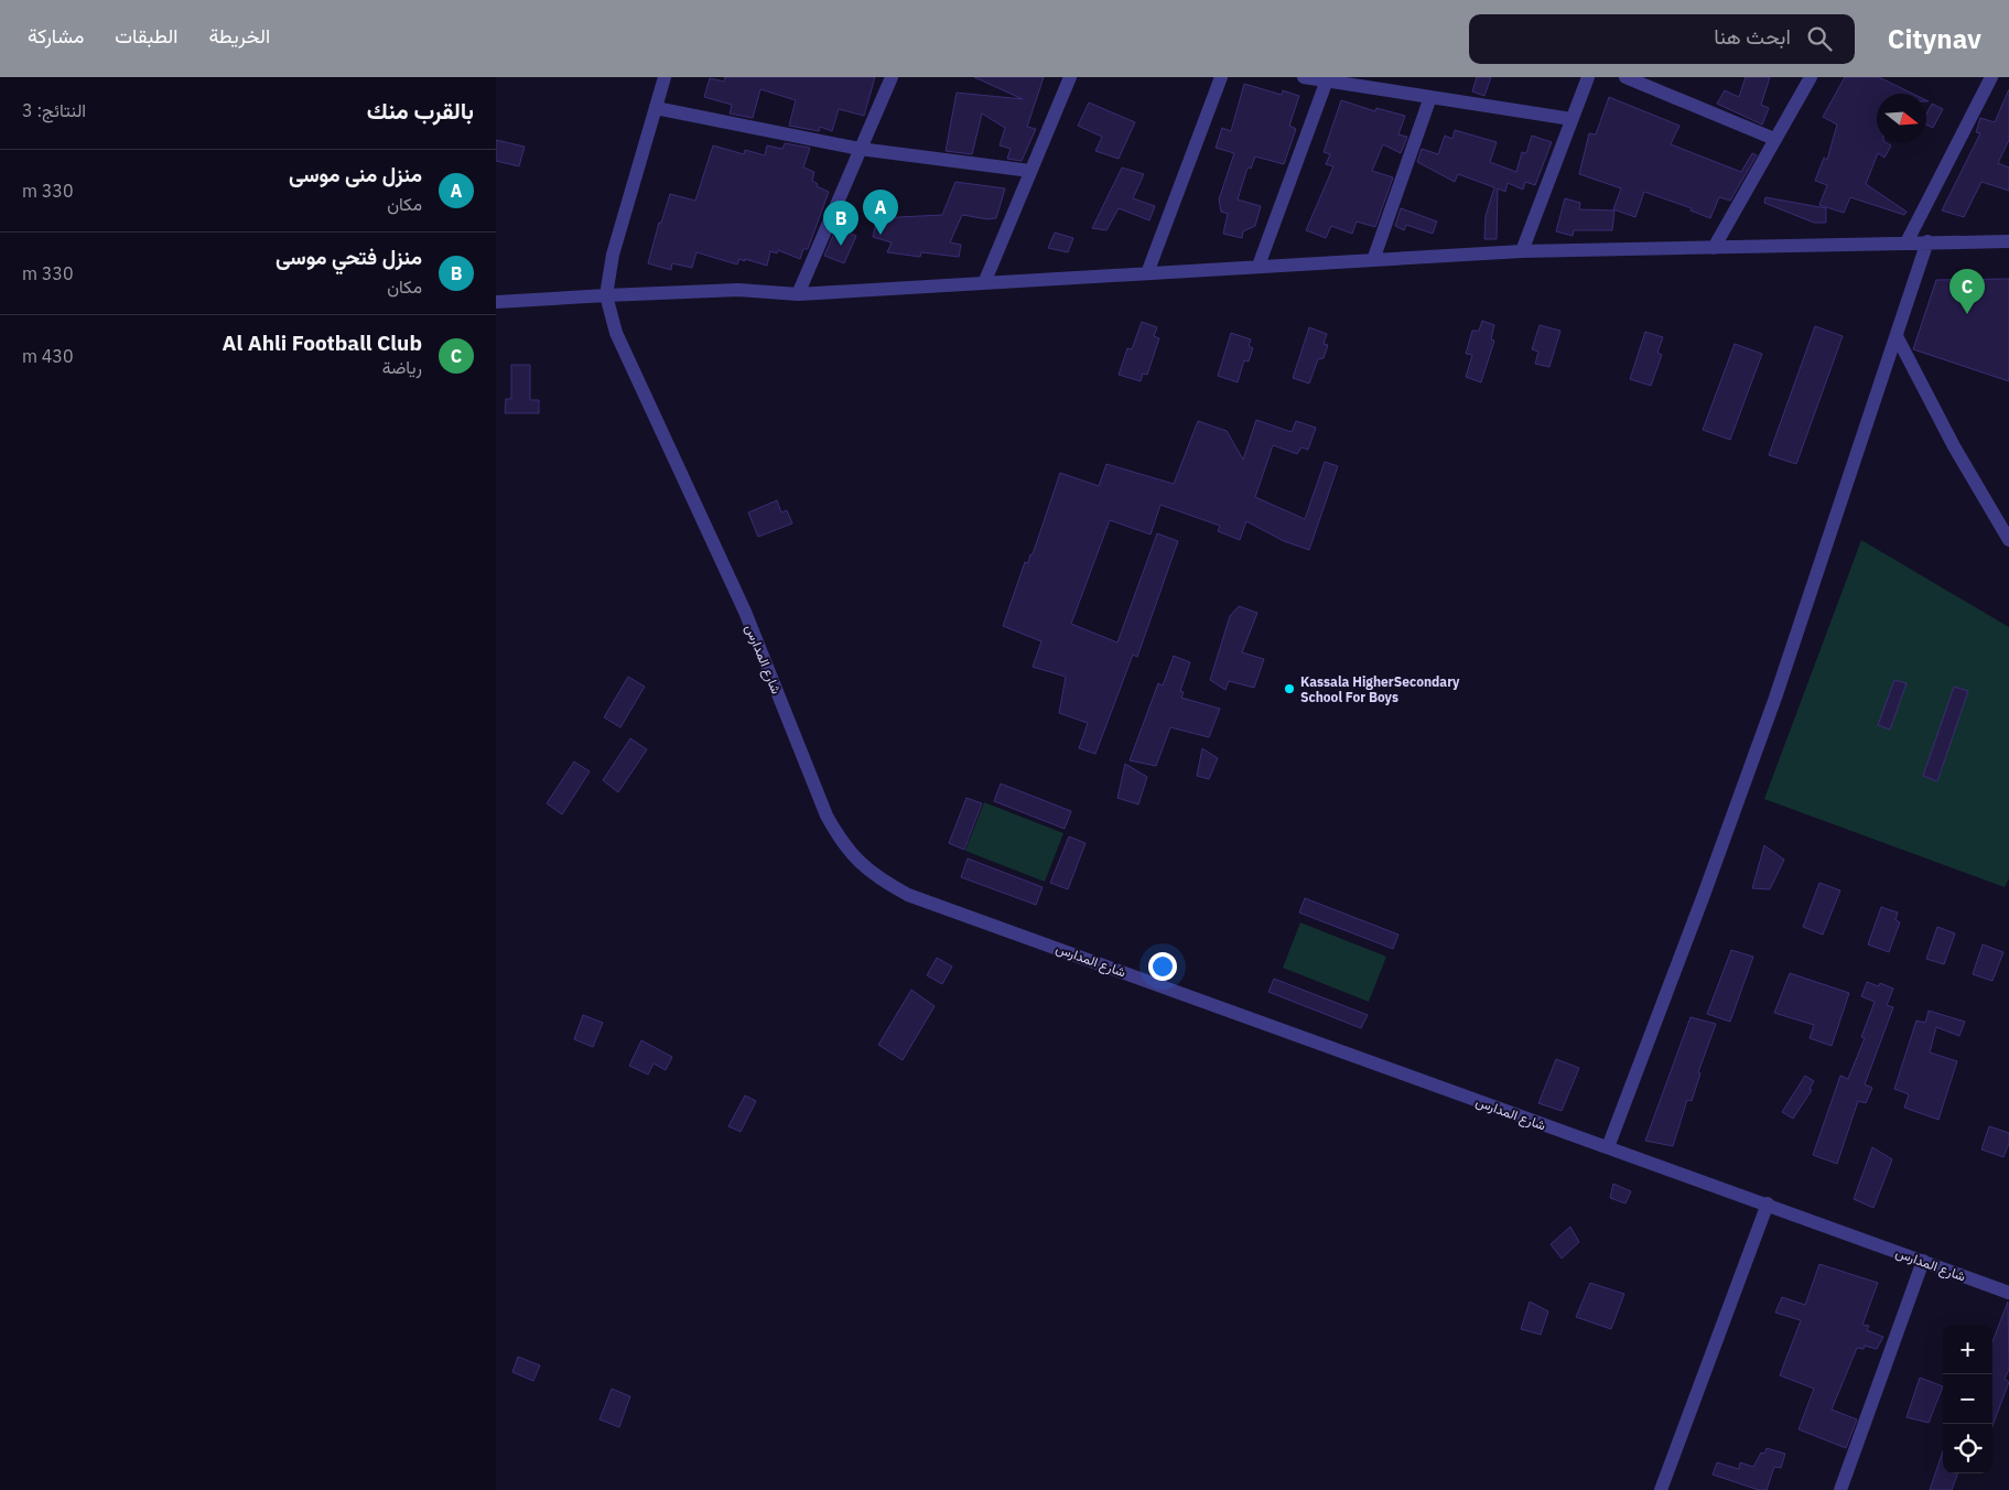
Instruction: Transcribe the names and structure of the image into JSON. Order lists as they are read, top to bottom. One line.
{"streets":{"street":["شارع المدارس"]},"places":["Kassala HigherSecondary School For Boys"],"north":"right","page":{"header":"Citynav","search":"ابحث هنا","nav":["الخريطة","الطبقات","مشاركة"],"heading":["بالقرب منك","النتائج: 3"],"list":[{"mark":"A","name":"منزل منى موسى","note":"مكان","value":"330 m"},{"mark":"B","name":"منزل فتحي موسى","note":"مكان","value":"330 m"},{"mark":"C","name":"Al Ahli Football Club","note":"رياضة","value":"430 m"}],"pins":["A","B","C"],"map_buttons":["+","−"]}}
